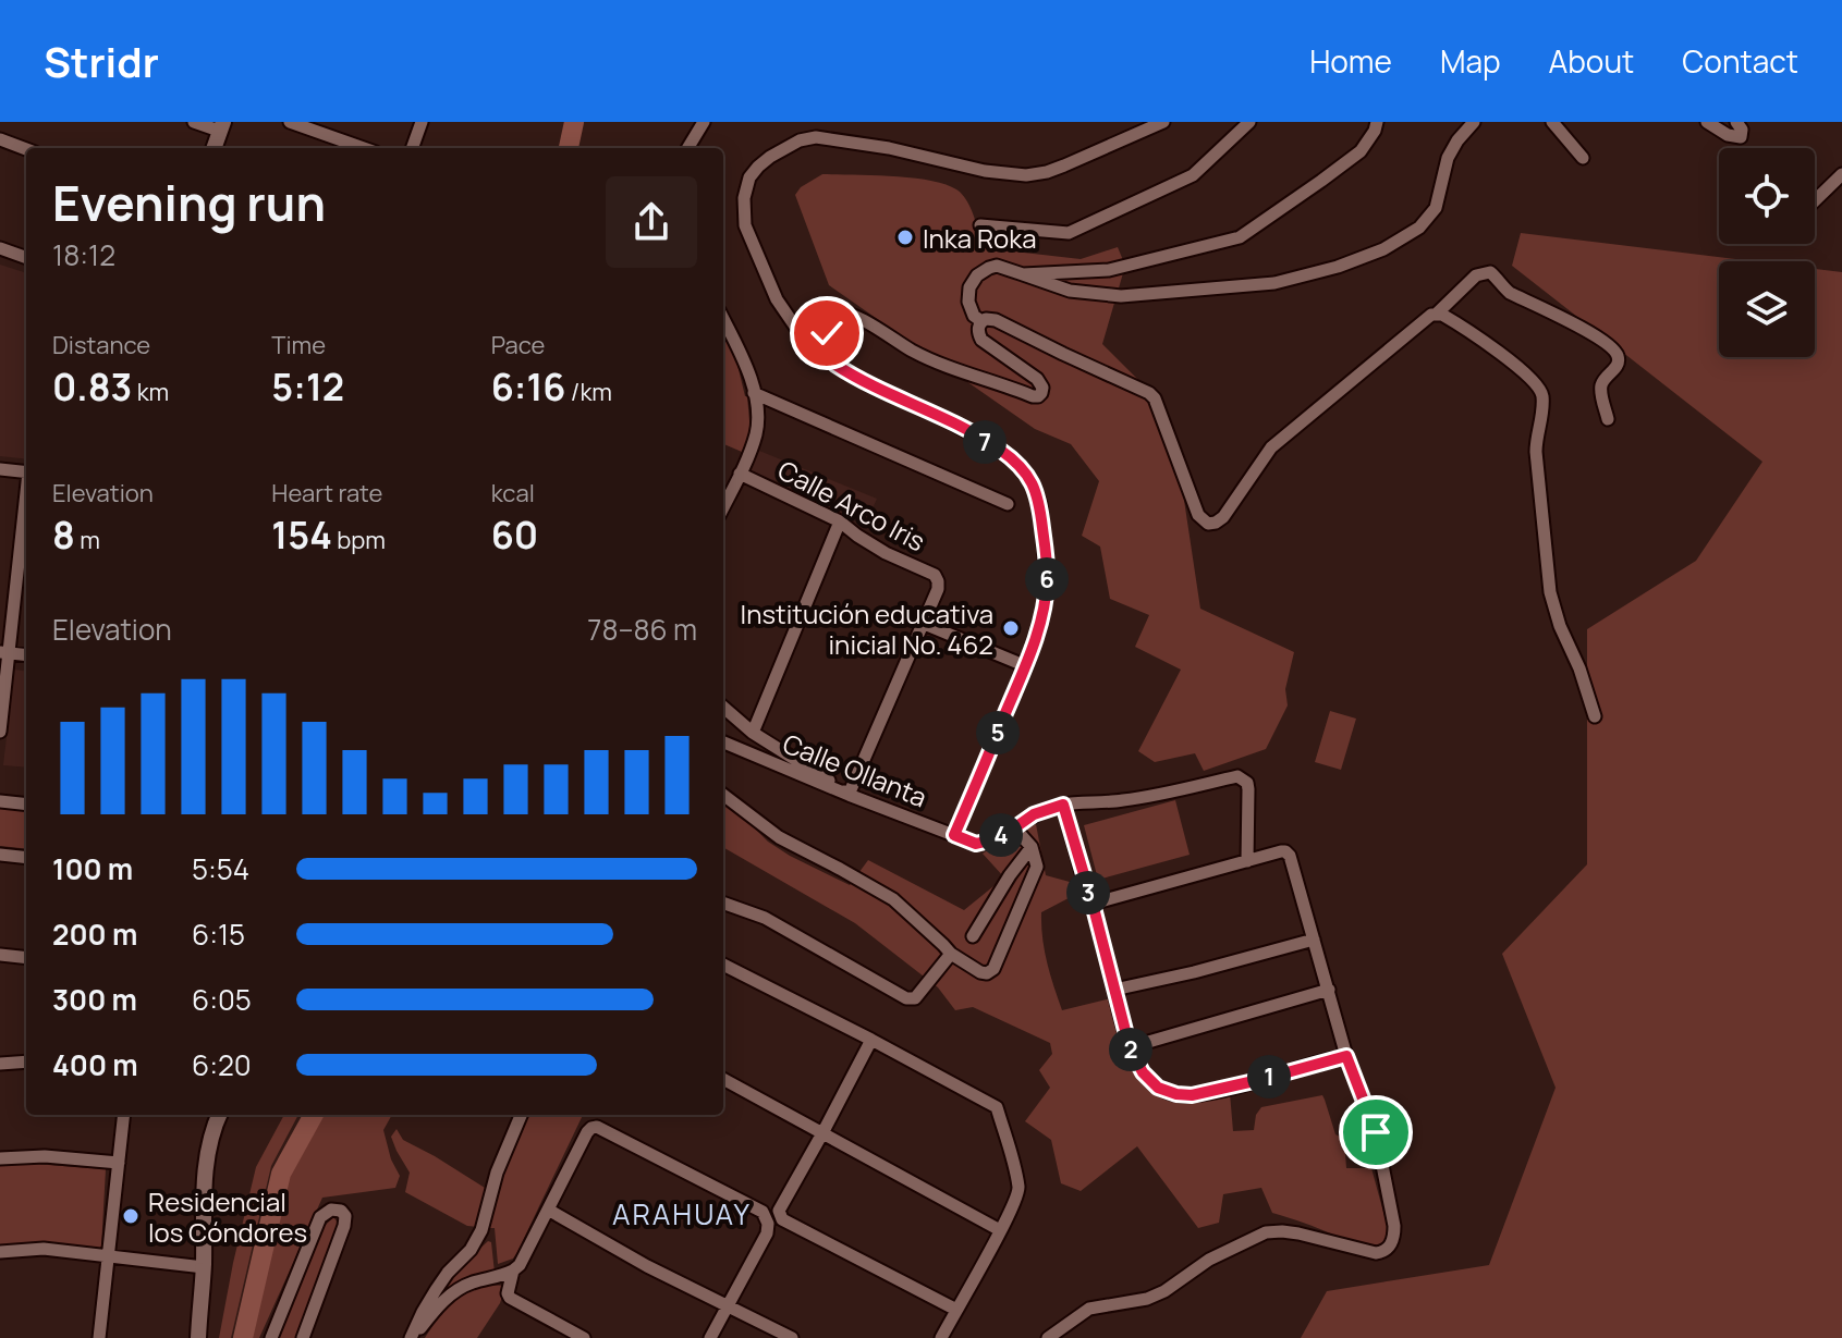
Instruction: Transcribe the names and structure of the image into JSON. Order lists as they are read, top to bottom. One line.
{"streets":{"street":["Calle Arco Iris","Calle Ollanta"]},"districts":["ARAHUAY"],"places":["Inka Roka","Institución educativa inicial No. 462","Residencial los Cóndores"],"page":{"header":"Stridr","nav":["Home","Map","About","Contact"],"heading":["Evening run","18:12"],"stats":[["Distance","0.83 km"],["Time","5:12"],["Pace","6:16 /km"],["Elevation","8 m"],["Heart rate","154 bpm"],["kcal","60"]],"pins":["7","6","5","4","3","2","1"],"chart":["Elevation","78–86 m"],"list":[{"name":"100 m","note":"5:54"},{"name":"200 m","note":"6:15"},{"name":"300 m","note":"6:05"},{"name":"400 m","note":"6:20"}]}}
